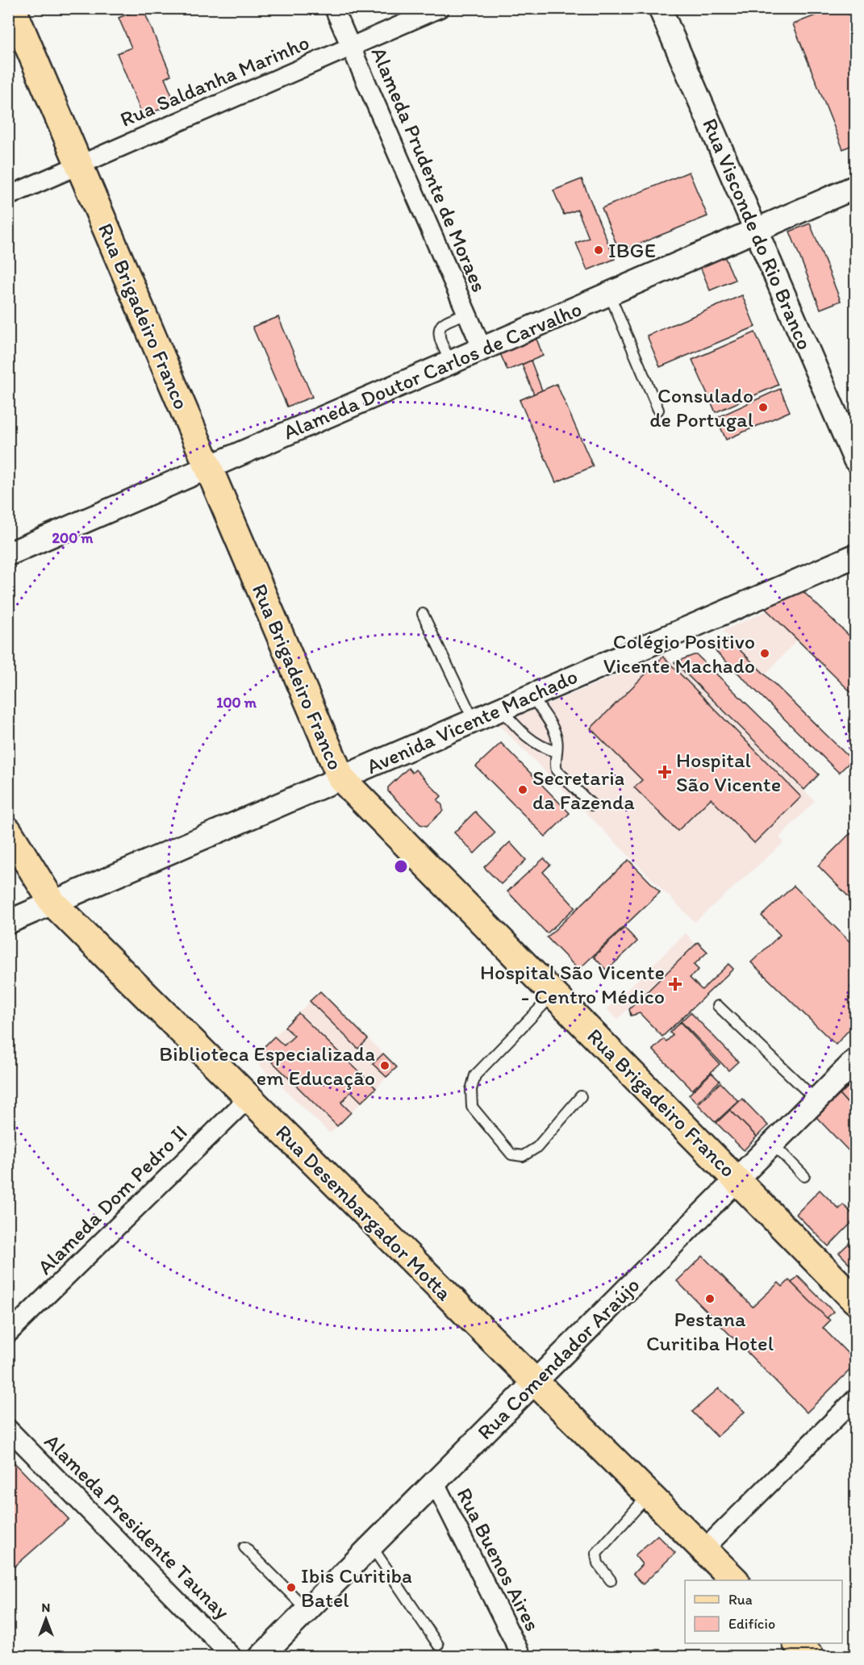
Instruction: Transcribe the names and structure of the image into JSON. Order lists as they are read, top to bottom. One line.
{"streets":{"main road":["Rua Brigadeiro Franco","Rua Desembargador Motta"],"street":["Rua Saldanha Marinho","Alameda Prudente de Moraes","Rua Visconde do Rio Branco","Alameda Doutor Carlos de Carvalho","Avenida Vicente Machado","Alameda Dom Pedro II","Rua Comendador Araújo","Alameda Presidente Taunay","Rua Buenos Aires"]},"crossings":[["Rua Saldanha Marinho","Alameda Prudente de Moraes"],["Rua Saldanha Marinho","Rua Brigadeiro Franco"],["Alameda Prudente de Moraes","Alameda Doutor Carlos de Carvalho"],["Rua Visconde do Rio Branco","Alameda Doutor Carlos de Carvalho"],["Rua Brigadeiro Franco","Alameda Doutor Carlos de Carvalho"],["Rua Brigadeiro Franco","Avenida Vicente Machado"],["Rua Brigadeiro Franco","Rua Comendador Araújo"],["Avenida Vicente Machado","Rua Desembargador Motta"],["Alameda Dom Pedro II","Rua Desembargador Motta"],["Rua Desembargador Motta","Rua Comendador Araújo"],["Rua Comendador Araújo","Rua Buenos Aires"]],"places":{"other":["IBGE","Consulado de Portugal","Colégio Positivo Vicente Machado","Secretaria da Fazenda","Biblioteca Especializada em Educação","Pestana Curitiba Hotel","Ibis Curitiba Batel"],"health":["Hospital São Vicente","Hospital São Vicente - Centro Médico"]},"legend":["Rua","Edifício"],"north":"top","rings":["200 m","100 m"]}
